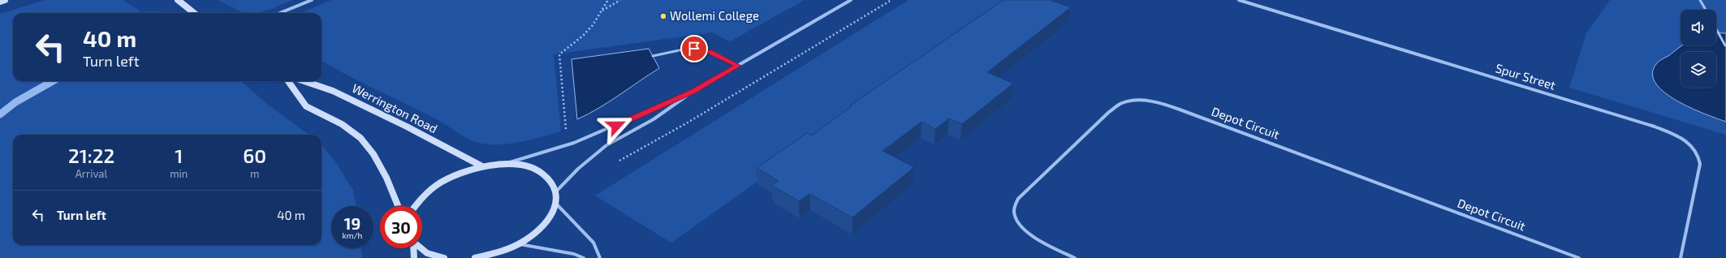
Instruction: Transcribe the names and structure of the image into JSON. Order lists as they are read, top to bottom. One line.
{"streets":{"main road":["Werrington Road"],"street":["Spur Street","Depot Circuit"]},"places":["Wollemi College"],"page":{"turn":["40 m","Turn left"],"eta":["21:22","Arrival","1","min","60","m"],"list":[{"name":"Turn left","value":"40 m"}],"speed":"19 km/h","limit":"30"}}
